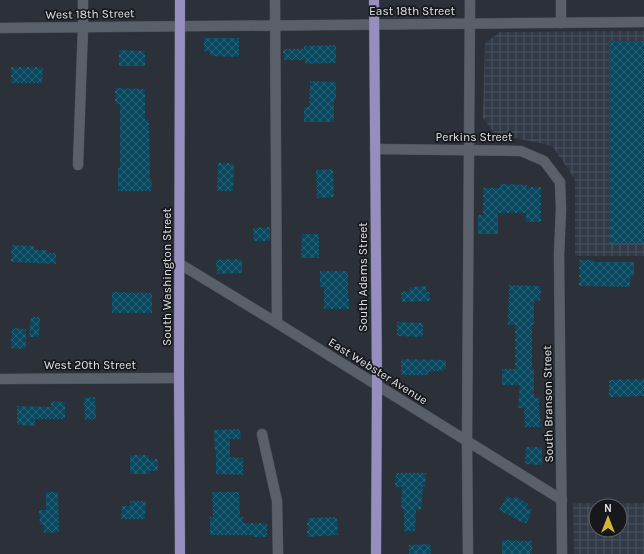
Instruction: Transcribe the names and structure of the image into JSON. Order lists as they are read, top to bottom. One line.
{"streets":{"main road":["South Washington Street","South Adams Street"],"street":["East 18th Street","West 18th Street","Perkins Street","West 20th Street","East Webster Avenue","South Branson Street"]},"crossings":[["East 18th Street","West 18th Street"],["East 18th Street","South Washington Street"],["East 18th Street","South Adams Street"],["West 18th Street","South Washington Street"],["Perkins Street","South Adams Street"],["Perkins Street","South Branson Street"],["South Washington Street","West 20th Street"],["South Washington Street","East Webster Avenue"],["South Adams Street","East Webster Avenue"],["East Webster Avenue","South Branson Street"]],"north":"top"}
